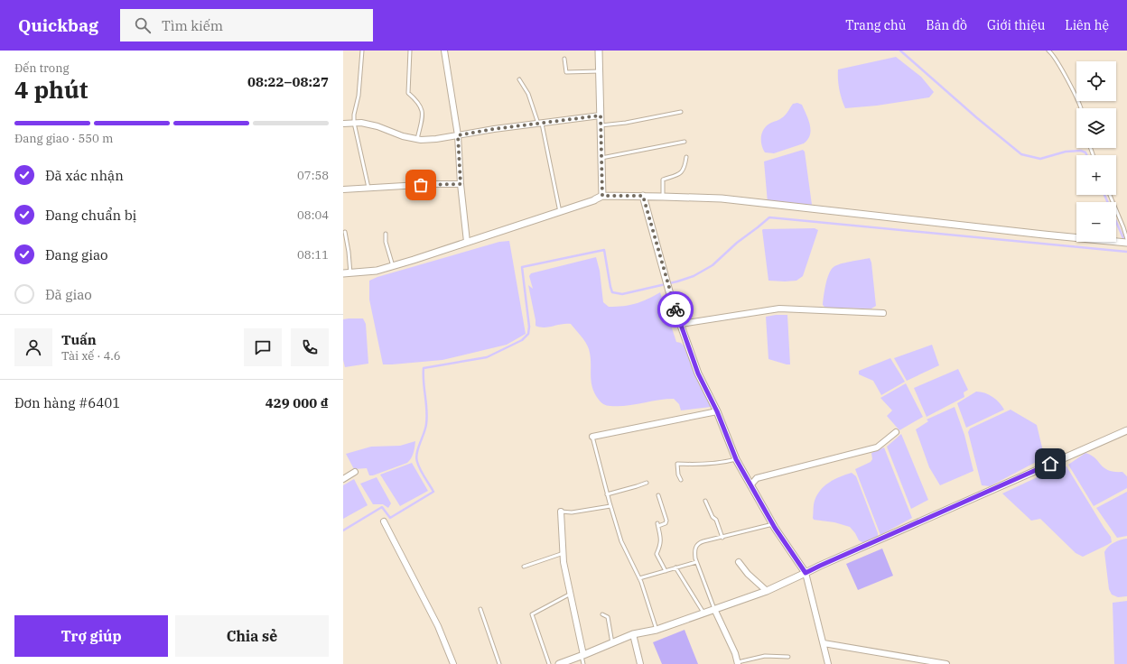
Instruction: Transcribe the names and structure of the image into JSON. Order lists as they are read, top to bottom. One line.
{"page":{"header":"Quickbag","search":"Tìm kiếm","nav":["Trang chủ","Bản đồ","Giới thiệu","Liên hệ"],"heading":["4 phút","Đến trong","08:22–08:27"],"panel":["Tuấn","Tài xế · 4.6","Đơn hàng #6401","429 000 ₫"],"map_buttons":["+","−"],"bar":"Đang giao · 550 m","list":[["Đã xác nhận","07:58"],["Đang chuẩn bị","08:04"],["Đang giao","08:11"],"Đã giao"],"buttons":["Trợ giúp","Chia sẻ"]}}
